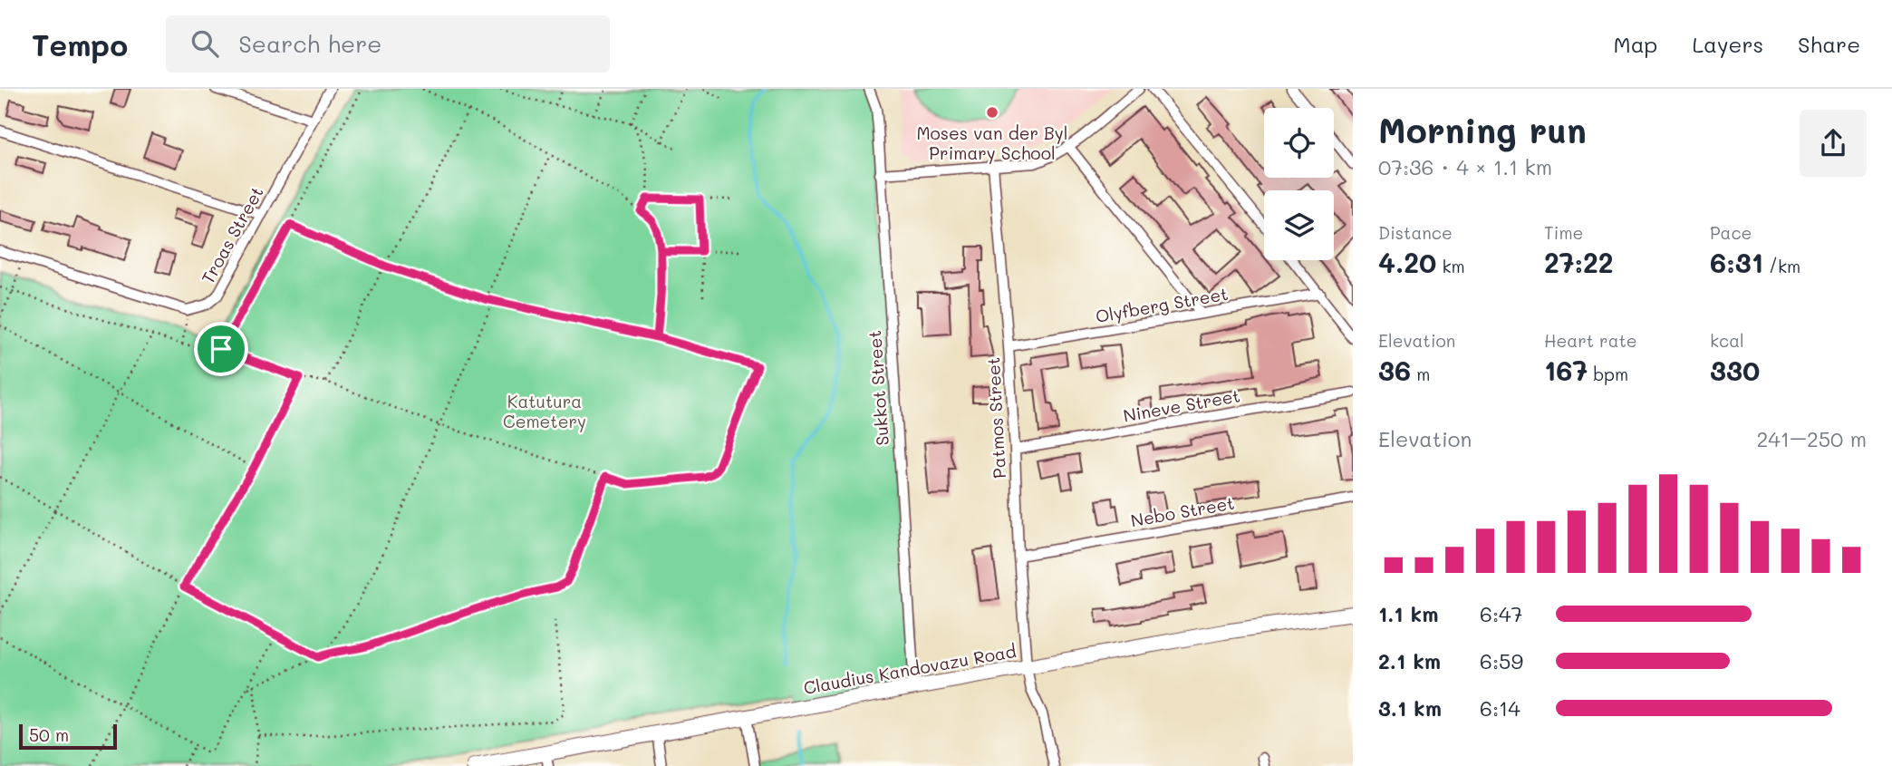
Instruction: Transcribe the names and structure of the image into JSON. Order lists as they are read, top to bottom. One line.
{"streets":{"street":["Troas Street","Olyfberg Street","Sukkot Street","Nineve Street","Patmos Street","Nebo Street","Claudius Kandovazu Road"]},"crossings":[["Olyfberg Street","Patmos Street"],["Sukkot Street","Claudius Kandovazu Road"],["Nineve Street","Patmos Street"],["Patmos Street","Nebo Street"],["Patmos Street","Claudius Kandovazu Road"]],"parks":["Katutura Cemetery"],"places":["Moses van der Byl Primary School"],"scale_bar":"50 m","page":{"header":"Tempo","search":"Search here","nav":["Map","Layers","Share"],"heading":["Morning run","07:36 · 4 × 1.1 km"],"stats":[["Distance","4.20 km"],["Time","27:22"],["Pace","6:31 /km"],["Elevation","36 m"],["Heart rate","167 bpm"],["kcal","330"]],"chart":["Elevation","241–250 m"],"list":[{"name":"1.1 km","note":"6:47"},{"name":"2.1 km","note":"6:59"},{"name":"3.1 km","note":"6:14"}],"scale":"50 m"}}
